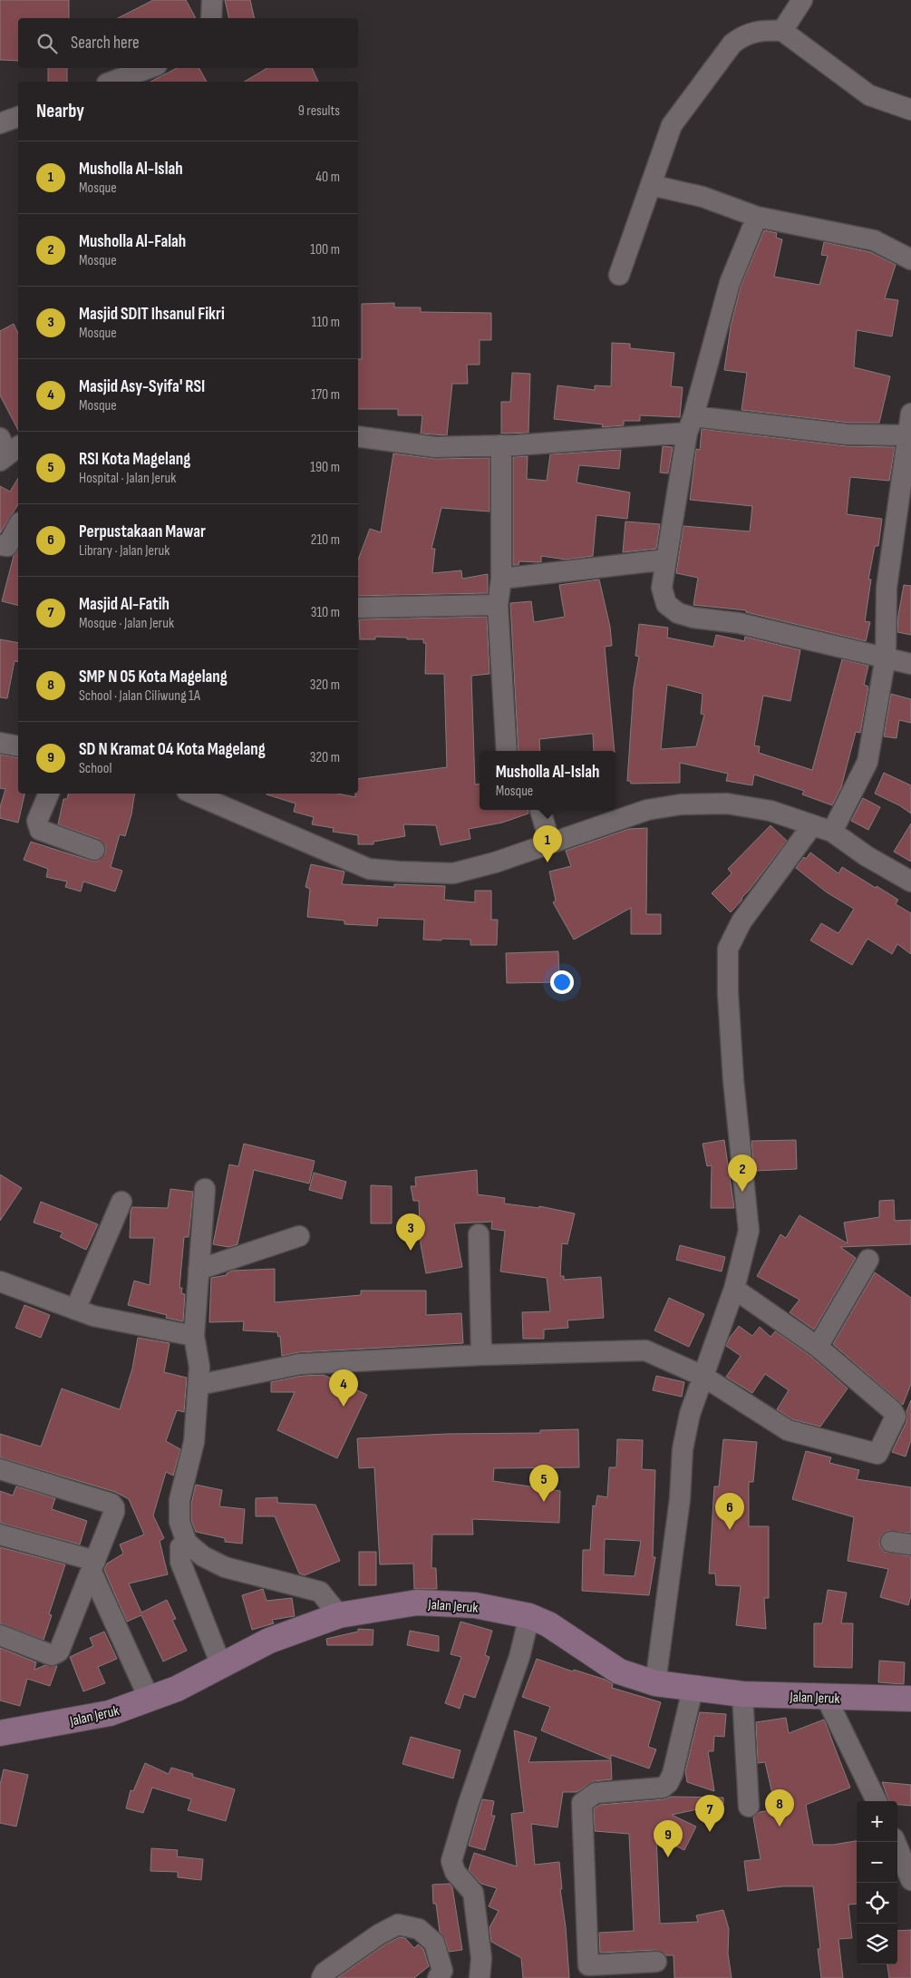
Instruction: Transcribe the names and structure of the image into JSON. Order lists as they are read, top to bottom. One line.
{"streets":{"main road":["Jalan Jeruk"]},"page":{"search":"Search here","heading":["Nearby","9 results"],"list":[{"mark":"1","name":"Musholla Al-Islah","note":"Mosque","value":"40 m"},{"mark":"2","name":"Musholla Al-Falah","note":"Mosque","value":"100 m"},{"mark":"3","name":"Masjid SDIT Ihsanul Fikri","note":"Mosque","value":"110 m"},{"mark":"4","name":"Masjid Asy-Syifa' RSI","note":"Mosque","value":"170 m"},{"mark":"5","name":"RSI Kota Magelang","note":"Hospital · Jalan Jeruk","value":"190 m"},{"mark":"6","name":"Perpustakaan Mawar","note":"Library · Jalan Jeruk","value":"210 m"},{"mark":"7","name":"Masjid Al-Fatih","note":"Mosque · Jalan Jeruk","value":"310 m"},{"mark":"8","name":"SMP N 05 Kota Magelang","note":"School · Jalan Ciliwung 1A","value":"320 m"},{"mark":"9","name":"SD N Kramat 04 Kota Magelang","note":"School","value":"320 m"}],"popup":["Musholla Al-Islah","Mosque"],"pins":["1","2","3","4","5","6","8","7","9"],"map_buttons":["+","−"]}}
